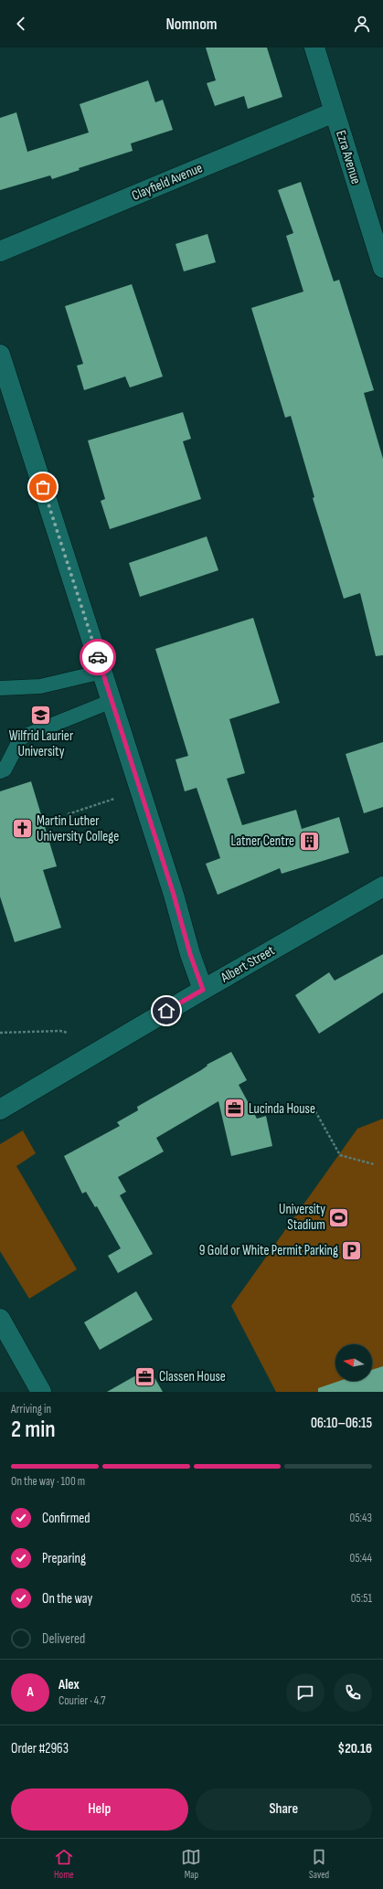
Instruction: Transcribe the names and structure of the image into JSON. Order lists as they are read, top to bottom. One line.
{"streets":{"street":["Ezra Avenue","Clayfield Avenue","Albert Street"]},"crossings":[["Ezra Avenue","Clayfield Avenue"]],"places":{"school or university":["Wilfrid Laurier University"],"church":["Martin Luther University College"],"building":["Latner Centre"],"office":["Lucinda House","Classen House"],"sports":["University Stadium"],"parking":["9 Gold or White Permit Parking"]},"north":"left","page":{"header":"Nomnom","heading":["2 min","Arriving in","06:10–06:15"],"panel":["Alex","Courier · 4.7","Order #2963","$20.16"],"bar":"On the way · 100 m","list":[["Confirmed","05:43"],["Preparing","05:44"],["On the way","05:51"],"Delivered"],"round":"A","buttons":["Help","Share"],"tabs":["Home","Map","Saved"]}}
